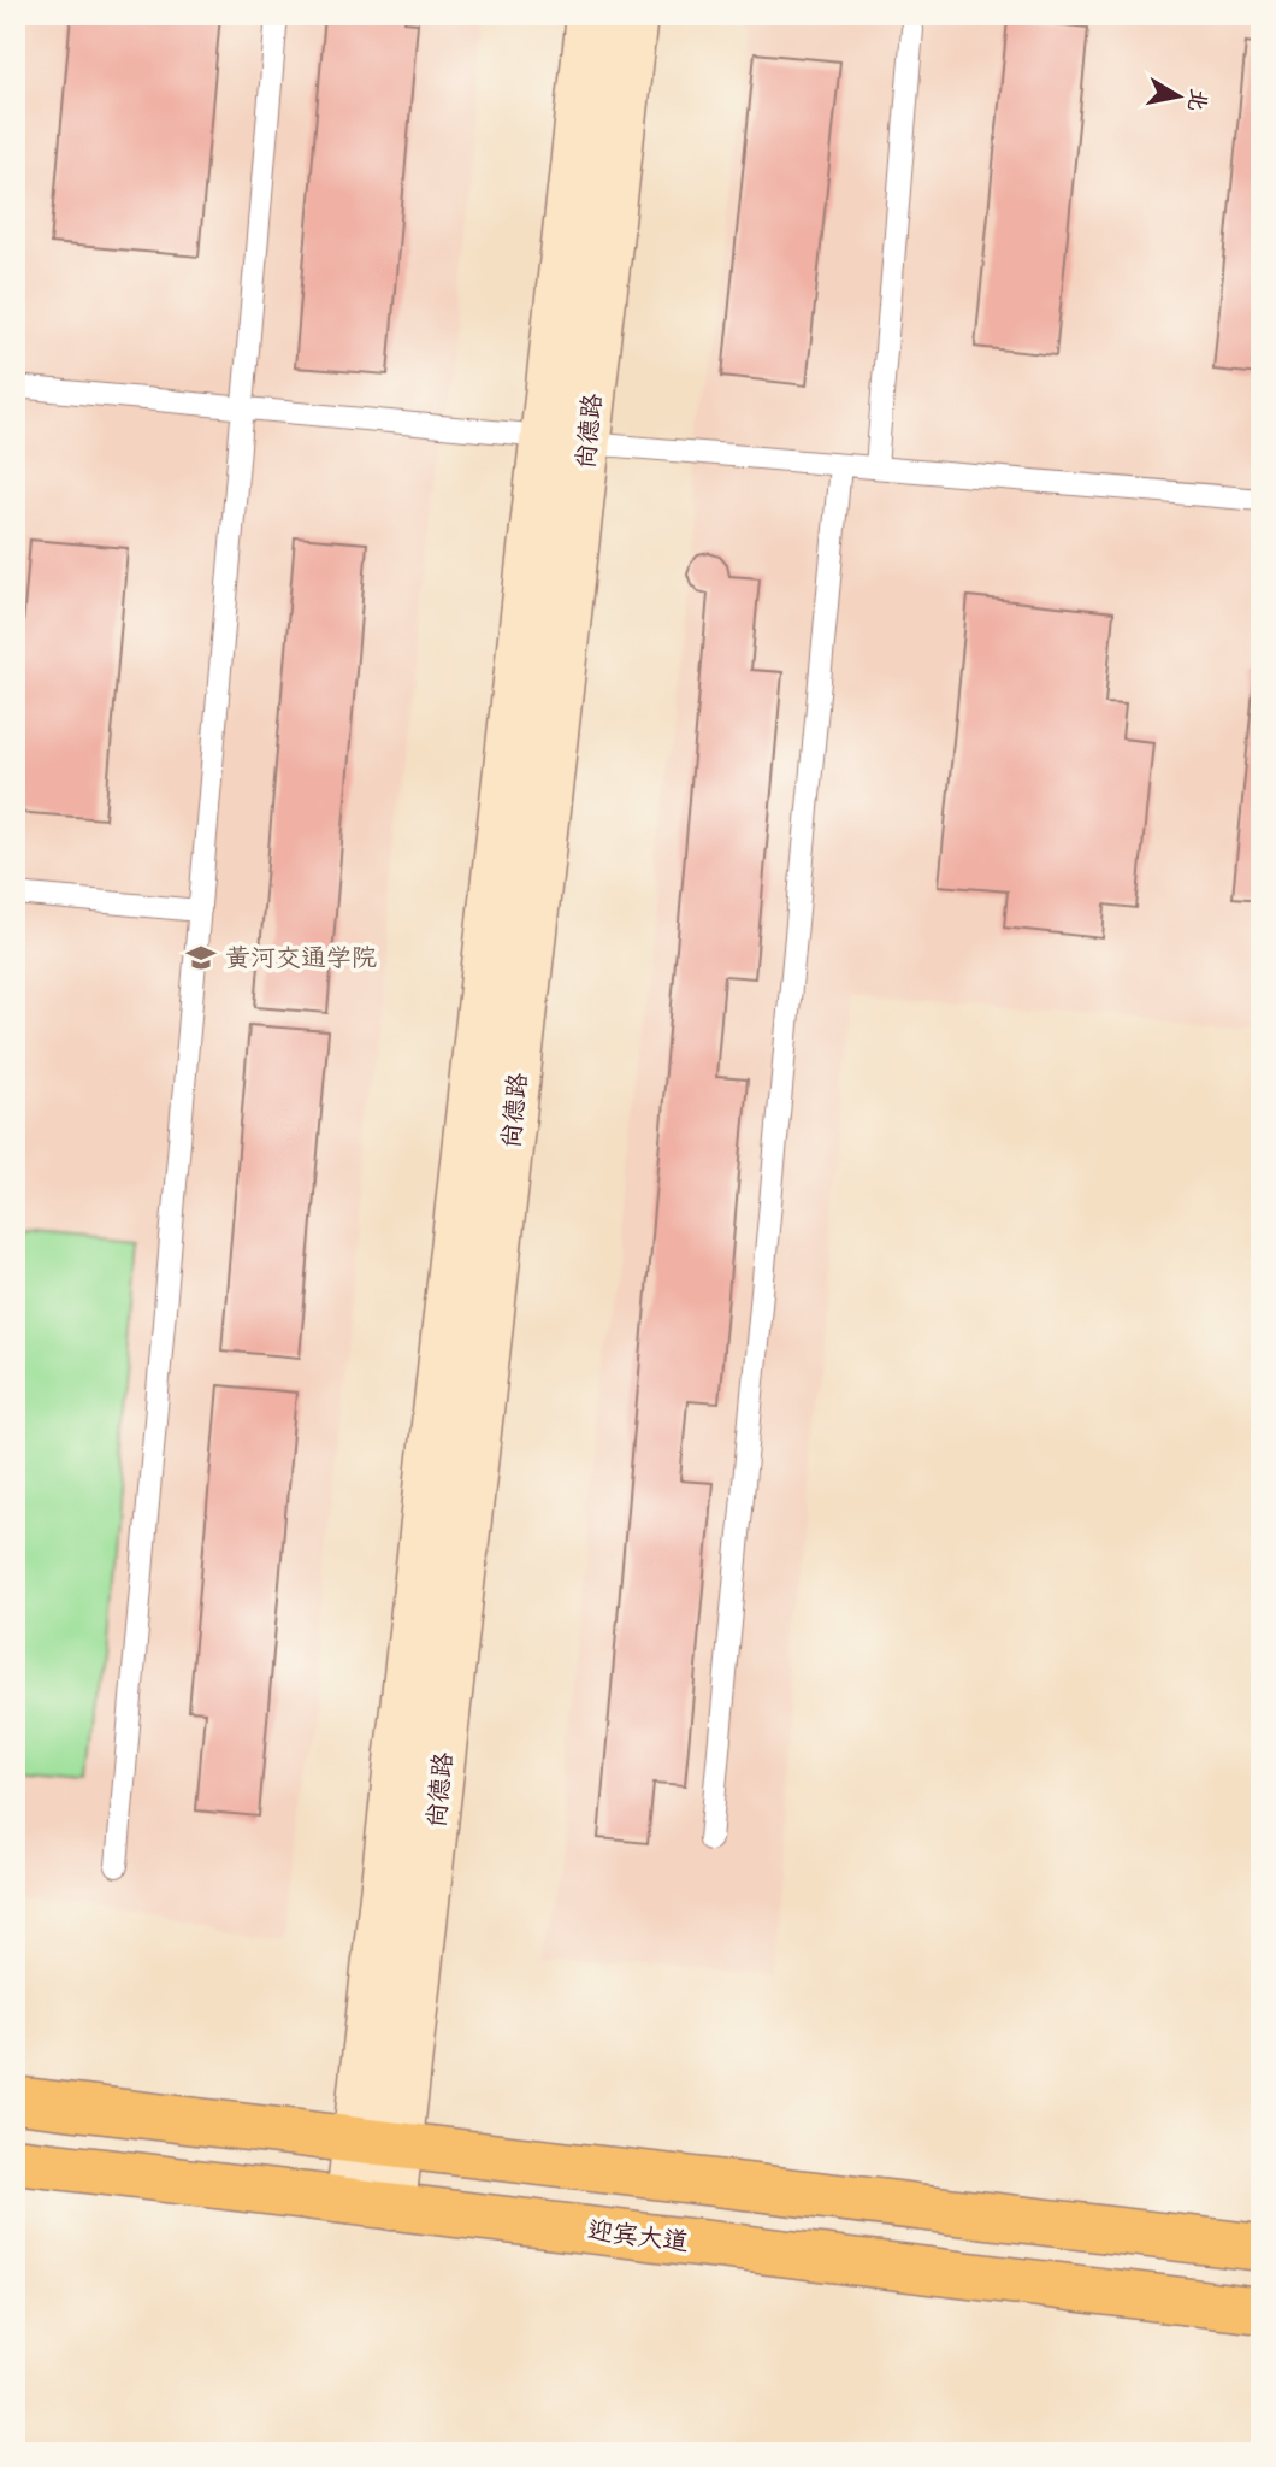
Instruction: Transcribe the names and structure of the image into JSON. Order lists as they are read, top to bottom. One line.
{"streets":{"highway":["迎宾大道"],"street":["尚德路"]},"crossings":[["尚德路","迎宾大道"]],"places":{"school or university":["黄河交通学院"]},"north":"right"}
